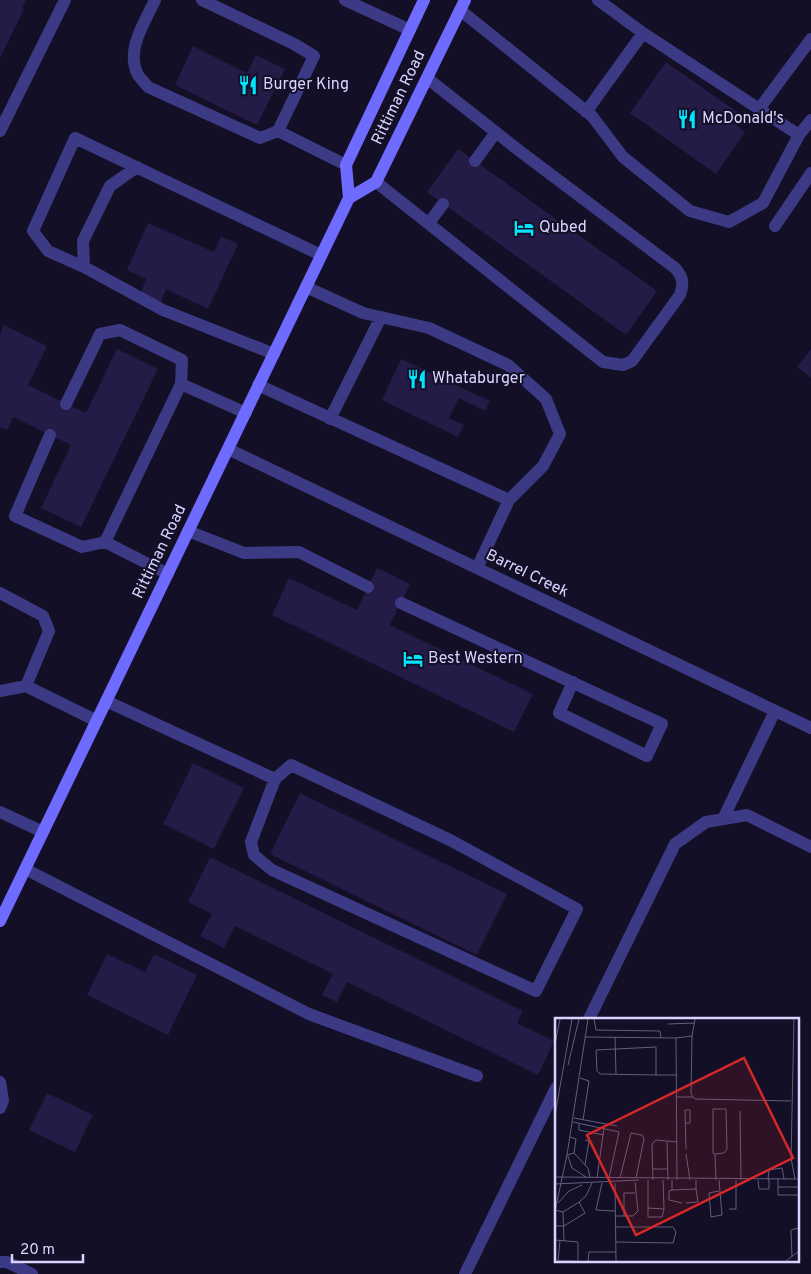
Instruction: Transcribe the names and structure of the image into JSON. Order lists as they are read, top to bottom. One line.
{"streets":{"main road":["Rittiman Road"],"street":["Barrel Creek"]},"crossings":[["Rittiman Road","Barrel Creek"]],"places":{"restaurant":["Burger King","McDonald's","Whataburger"],"hotel":["Qubed","Best Western"]},"scale_bar":"20 m"}
